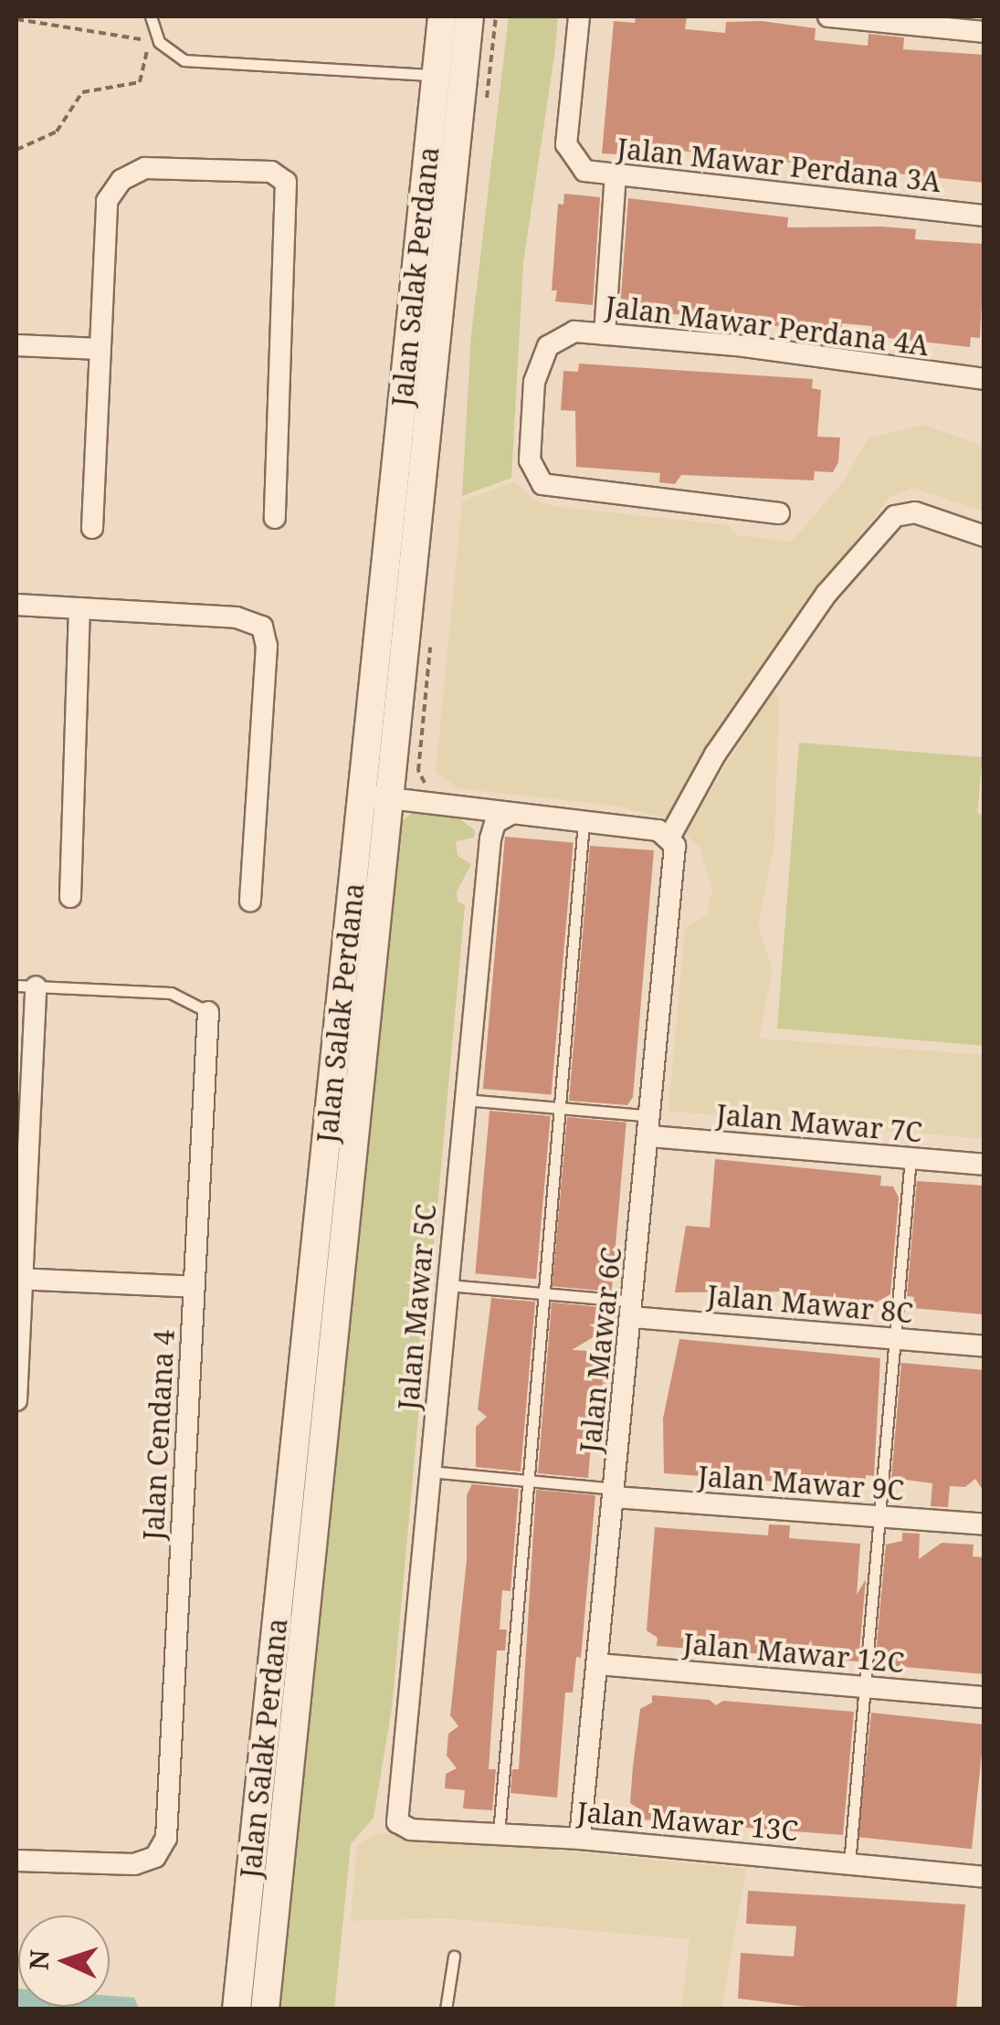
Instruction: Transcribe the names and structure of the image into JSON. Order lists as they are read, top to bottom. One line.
{"streets":{"street":["Jalan Mawar Perdana 3A","Jalan Salak Perdana","Jalan Mawar Perdana 4A","Jalan Mawar 7C","Jalan Mawar 8C","Jalan Mawar 5C","Jalan Mawar 6C","Jalan Cendana 4","Jalan Mawar 9C","Jalan Mawar 12C","Jalan Mawar 13C"]},"crossings":[["Jalan Mawar 7C","Jalan Mawar 6C"],["Jalan Mawar 8C","Jalan Mawar 6C"],["Jalan Mawar 5C","Jalan Mawar 13C"],["Jalan Mawar 6C","Jalan Mawar 9C"],["Jalan Mawar 6C","Jalan Mawar 12C"],["Jalan Mawar 6C","Jalan Mawar 13C"]],"north":"left"}
